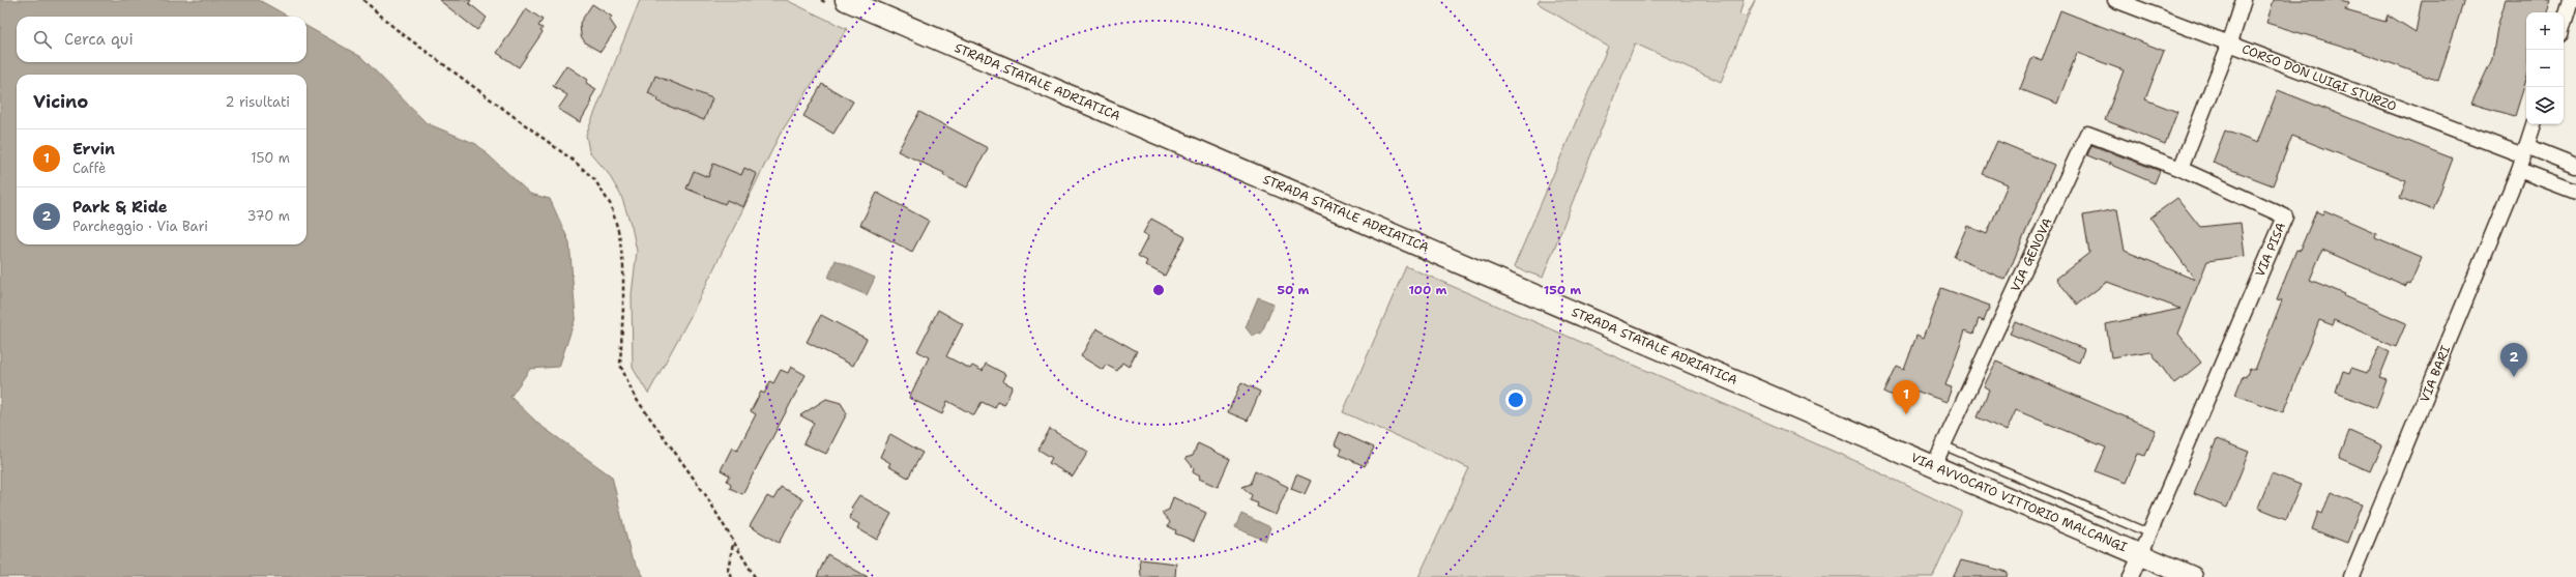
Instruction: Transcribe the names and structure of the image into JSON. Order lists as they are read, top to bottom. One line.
{"streets":{"main road":["STRADA STATALE ADRIATICA","VIA AVVOCATO VITTORIO MALCANGI"],"street":["CORSO DON LUIGI STURZO","VIA PISA","VIA GENOVA","VIA BARI"]},"crossings":[["STRADA STATALE ADRIATICA","VIA AVVOCATO VITTORIO MALCANGI"],["VIA PISA","VIA GENOVA"],["VIA PISA","VIA AVVOCATO VITTORIO MALCANGI"],["VIA GENOVA","VIA AVVOCATO VITTORIO MALCANGI"]],"page":{"map_buttons":["+","−"],"search":"Cerca qui","heading":["Vicino","2 risultati"],"list":[{"mark":"1","name":"Ervin","note":"Caffè","value":"150 m"},{"mark":"2","name":"Park & Ride","note":"Parcheggio · Via Bari","value":"370 m"}],"pins":["2","1"]},"rings":["50 m","100 m","150 m"]}
